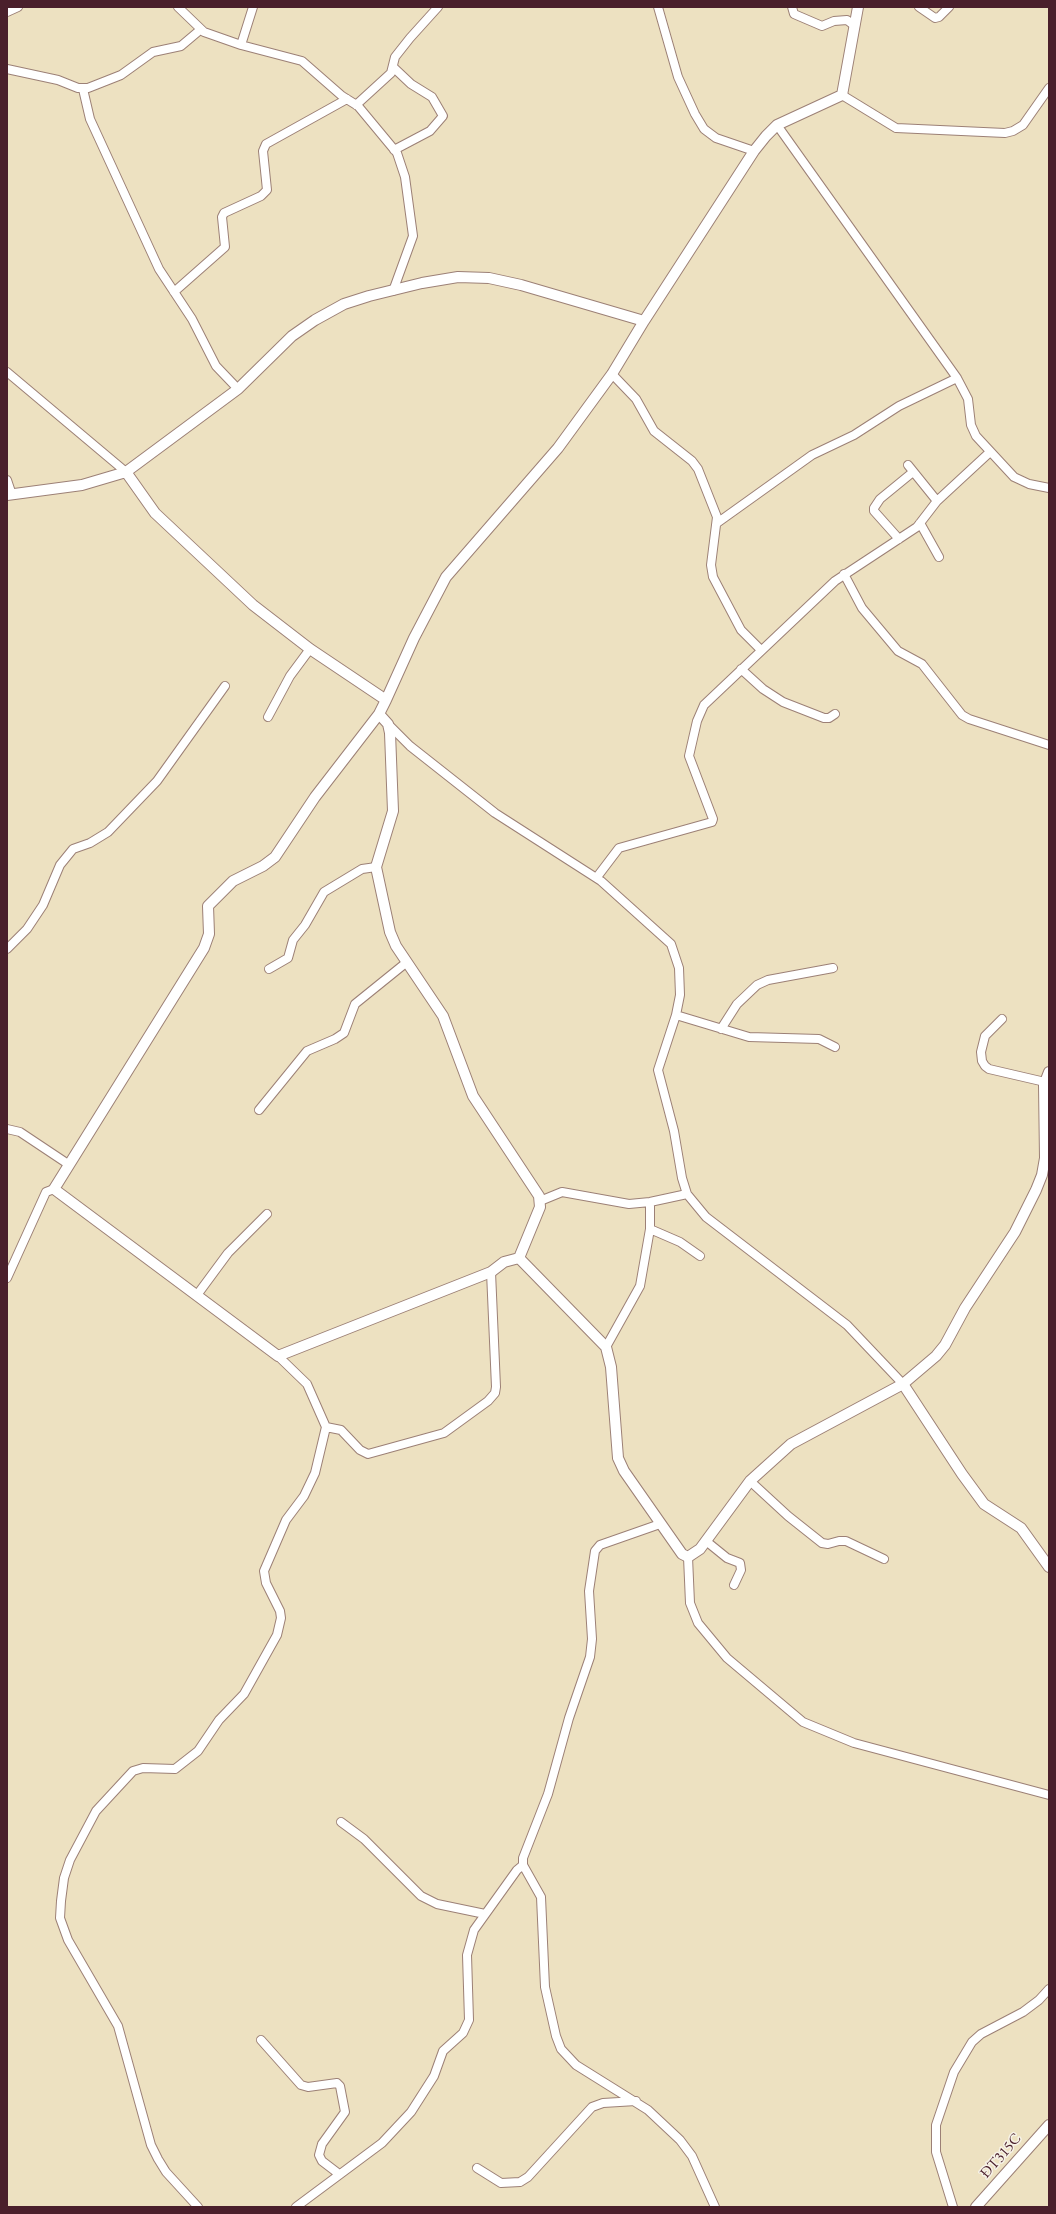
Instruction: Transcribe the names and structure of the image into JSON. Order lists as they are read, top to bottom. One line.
{"streets":{"street":["ĐT315C"]}}
